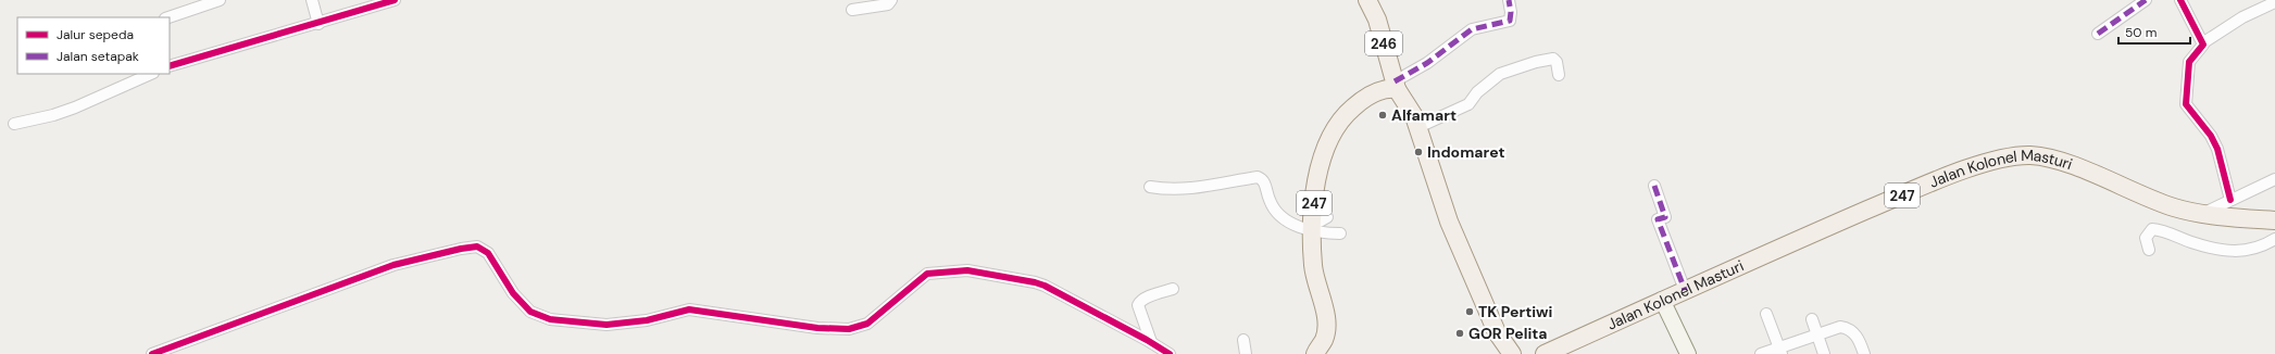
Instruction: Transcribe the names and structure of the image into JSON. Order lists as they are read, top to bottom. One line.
{"streets":{"main road":["246","Jalan Kolonel Masturi","247"]},"crossings":[["246","247"]],"places":["Alfamart","Indomaret","TK Pertiwi","GOR Pelita"],"legend":["Jalur sepeda","Jalan setapak"],"scale_bar":"50 m"}
